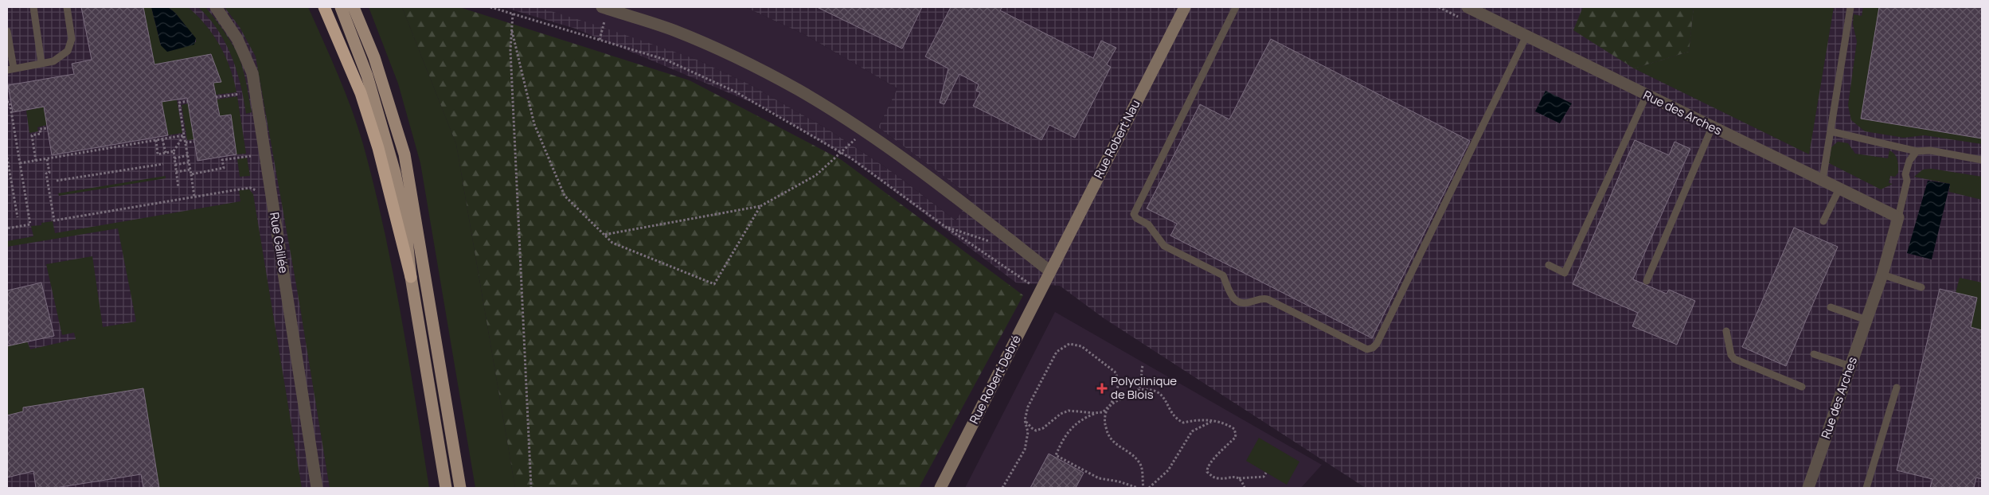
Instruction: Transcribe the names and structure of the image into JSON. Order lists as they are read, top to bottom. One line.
{"streets":{"street":["Rue des Arches","Rue Robert Nau","Rue Galilée","Rue Robert Debré"]},"crossings":[["Rue Robert Nau","Rue Robert Debré"]],"places":{"health":["Polyclinique de Blois"]}}
